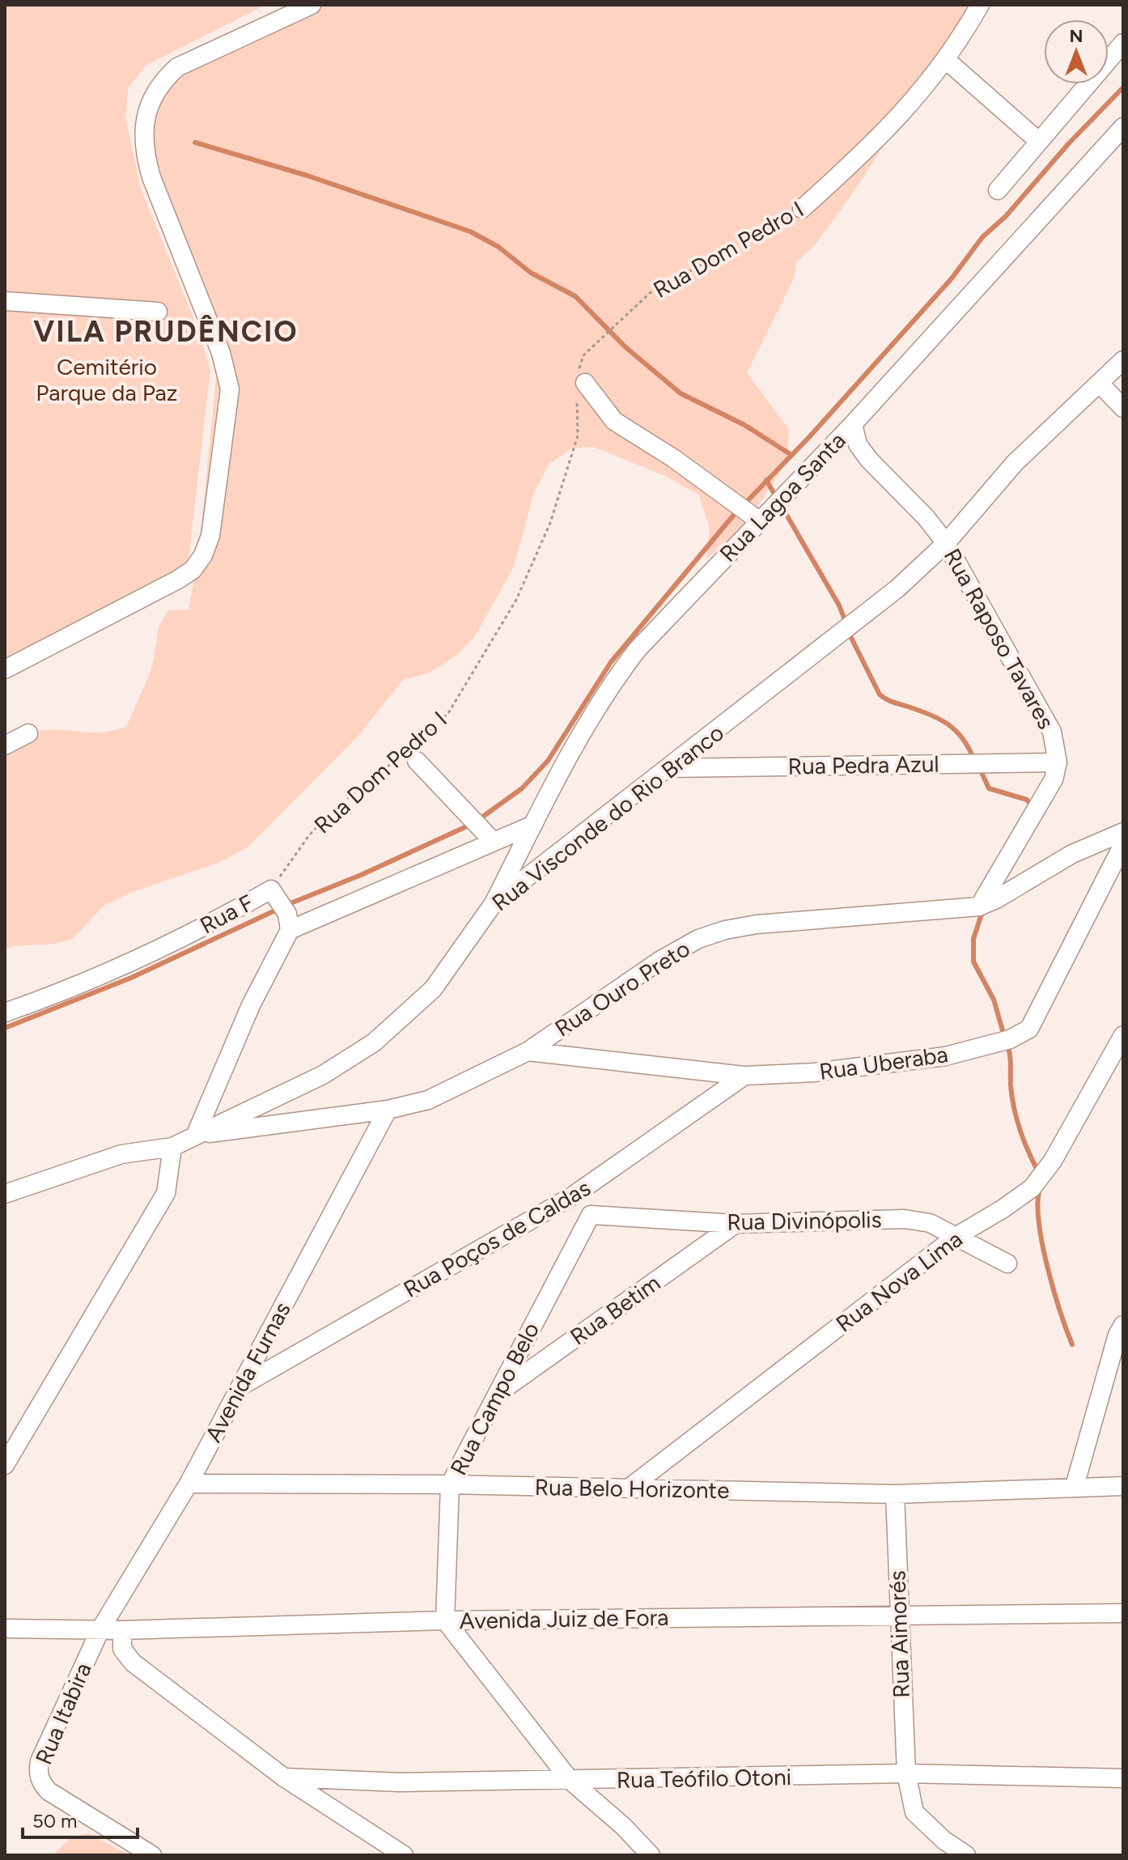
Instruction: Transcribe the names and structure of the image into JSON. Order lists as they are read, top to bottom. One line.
{"streets":{"street":["Rua Dom Pedro I","Rua Lagoa Santa","Rua Raposo Tavares","Rua Pedra Azul","Rua Visconde do Rio Branco","Rua F","Rua Ouro Preto","Rua Uberaba","Rua Divinópolis","Rua Poços de Caldas","Rua Nova Lima","Rua Betim","Avenida Furnas","Rua Campo Belo","Rua Belo Horizonte","Avenida Juiz de Fora","Rua Aimorés","Rua Itabira","Rua Teófilo Otoni"]},"crossings":[["Rua Dom Pedro I","Rua F"],["Rua Lagoa Santa","Rua Raposo Tavares"],["Rua Lagoa Santa","Rua Visconde do Rio Branco"],["Rua Raposo Tavares","Rua Pedra Azul"],["Rua Raposo Tavares","Rua Visconde do Rio Branco"],["Rua Pedra Azul","Rua Visconde do Rio Branco"],["Rua Visconde do Rio Branco","Rua Ouro Preto"],["Rua Ouro Preto","Rua Uberaba"],["Rua Ouro Preto","Avenida Furnas"],["Rua Uberaba","Rua Poços de Caldas"],["Rua Divinópolis","Rua Nova Lima"],["Rua Divinópolis","Rua Betim"],["Rua Divinópolis","Rua Campo Belo"],["Rua Poços de Caldas","Avenida Furnas"],["Rua Nova Lima","Rua Belo Horizonte"],["Rua Betim","Rua Campo Belo"],["Avenida Furnas","Rua Belo Horizonte"],["Avenida Furnas","Avenida Juiz de Fora"],["Avenida Furnas","Rua Itabira"],["Rua Campo Belo","Rua Belo Horizonte"],["Rua Campo Belo","Avenida Juiz de Fora"],["Rua Belo Horizonte","Rua Aimorés"],["Avenida Juiz de Fora","Rua Aimorés"],["Avenida Juiz de Fora","Rua Itabira"],["Rua Aimorés","Rua Teófilo Otoni"]],"districts":["VILA PRUDÊNCIO"],"parks":["Cemitério Parque da Paz"],"scale_bar":"50 m","north":"top"}
